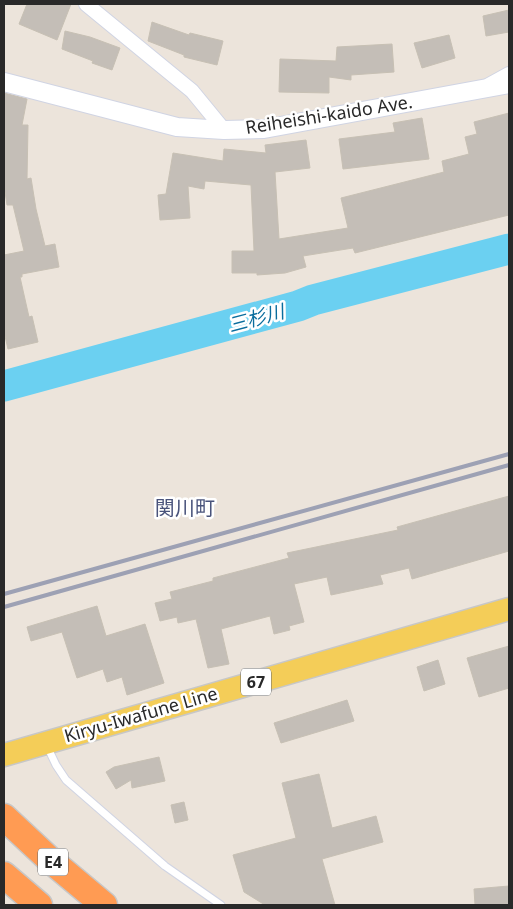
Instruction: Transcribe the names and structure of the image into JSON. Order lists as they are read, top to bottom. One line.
{"streets":{"highway":["E4"],"main road":["67","Kiryu-Iwafune Line"],"street":["Reiheishi-kaido Ave."]},"districts":["関川町"],"water":["三杉川"]}
